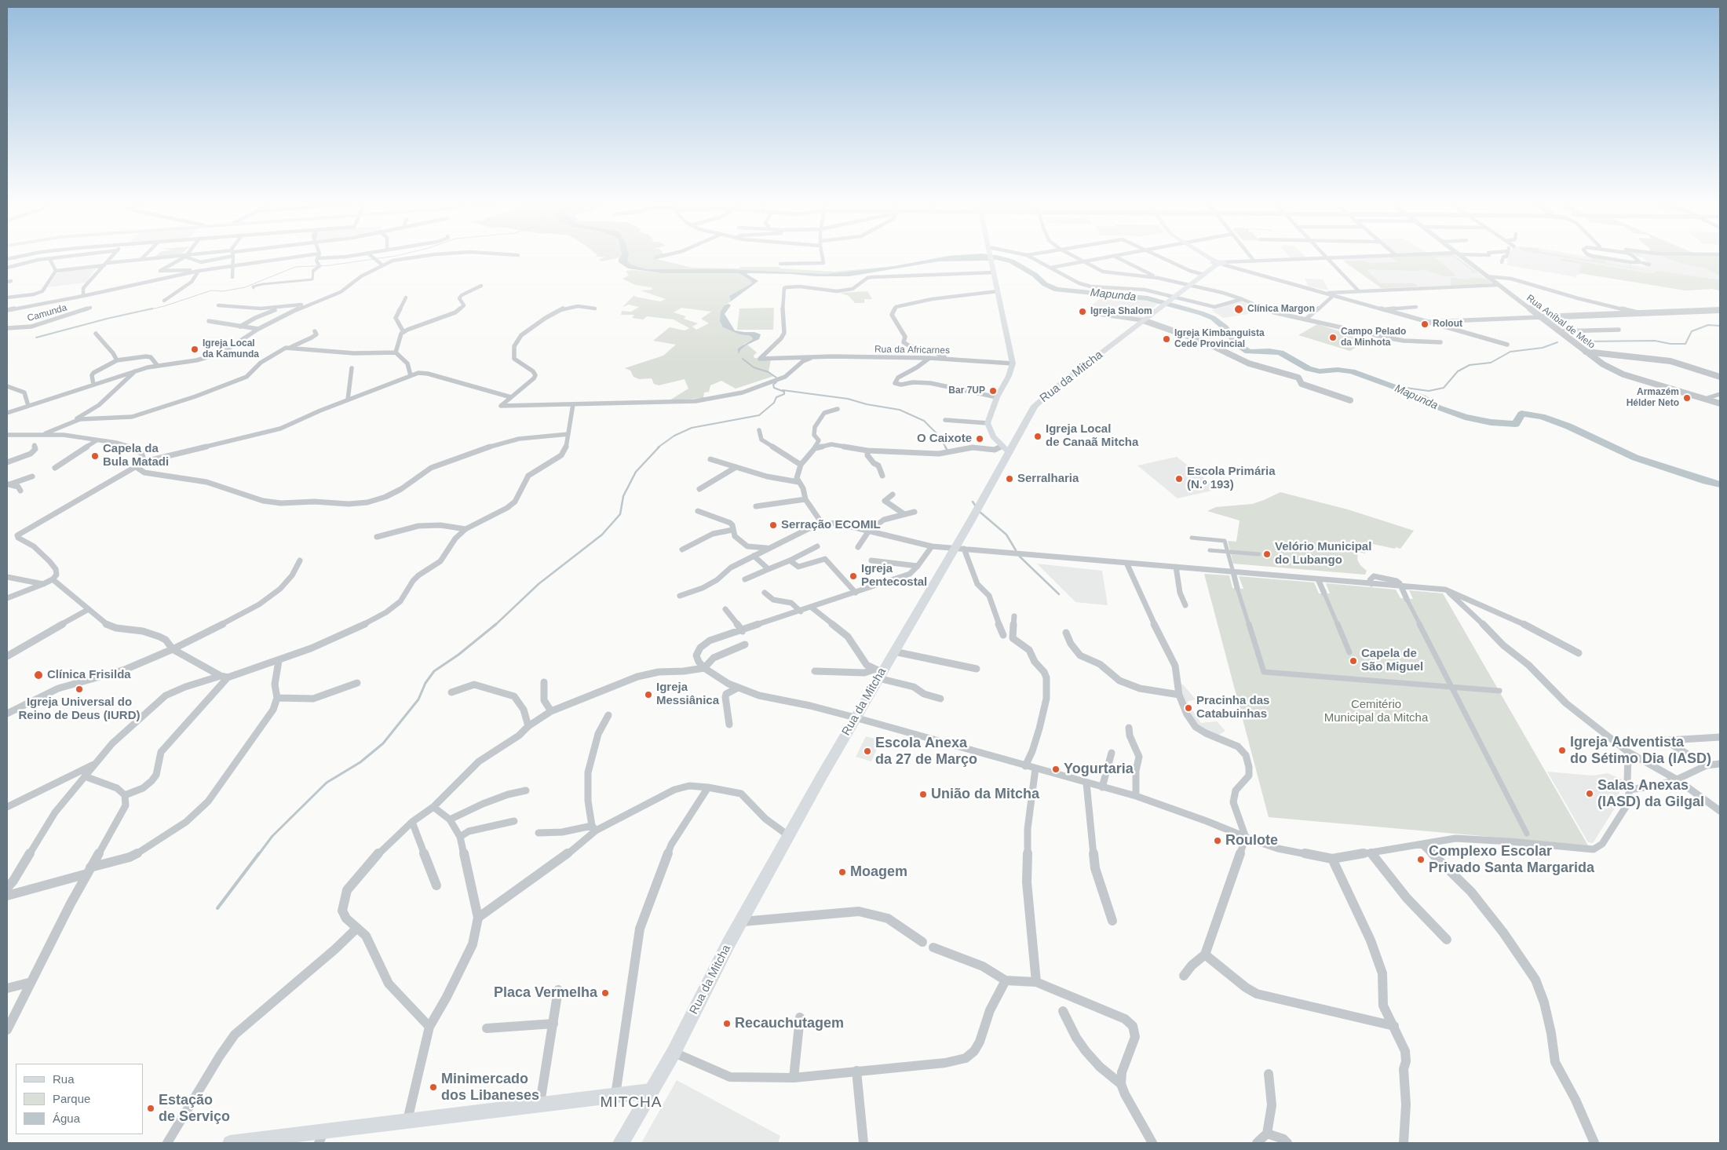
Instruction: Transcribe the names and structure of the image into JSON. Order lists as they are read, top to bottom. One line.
{"streets":{"main road":["Rua da Mitcha"],"street":["Camunda","Rua Aníbal de Melo","Rua da Africarnes"]},"districts":["MITCHA"],"water":["Mapunda"],"parks":["Cemitério Municipal da Mitcha"],"places":["Clínica Margon","Igreja Shalom","Rolout","Campo Pelado da Minhota","Igreja Kimbanguista Cede Provincial","Igreja Local da Kamunda","Bar 7UP","Armazém Hélder Neto","Igreja Local de Canaã Mitcha","O Caixote","Capela da Bula Matadi","Serralharia","Escola Primária (N.º 193)","Serração ECOMIL","Velório Municipal do Lubango","Igreja Pentecostal","Capela de São Miguel","Clínica Frisilda","Igreja Universal do Reino de Deus (IURD)","Igreja Messiânica","Pracinha das Catabuinhas","Igreja Adventista do Sétimo Dia (IASD)","Escola Anexa da 27 de Março","Yogurtaria","Salas Anexas (IASD) da Gilgal","União da Mitcha","Roulote","Complexo Escolar Privado Santa Margarida","Moagem","Placa Vermelha","Recauchutagem","Minimercado dos Libaneses","Estação de Serviço"],"legend":["Rua","Parque","Água"]}
